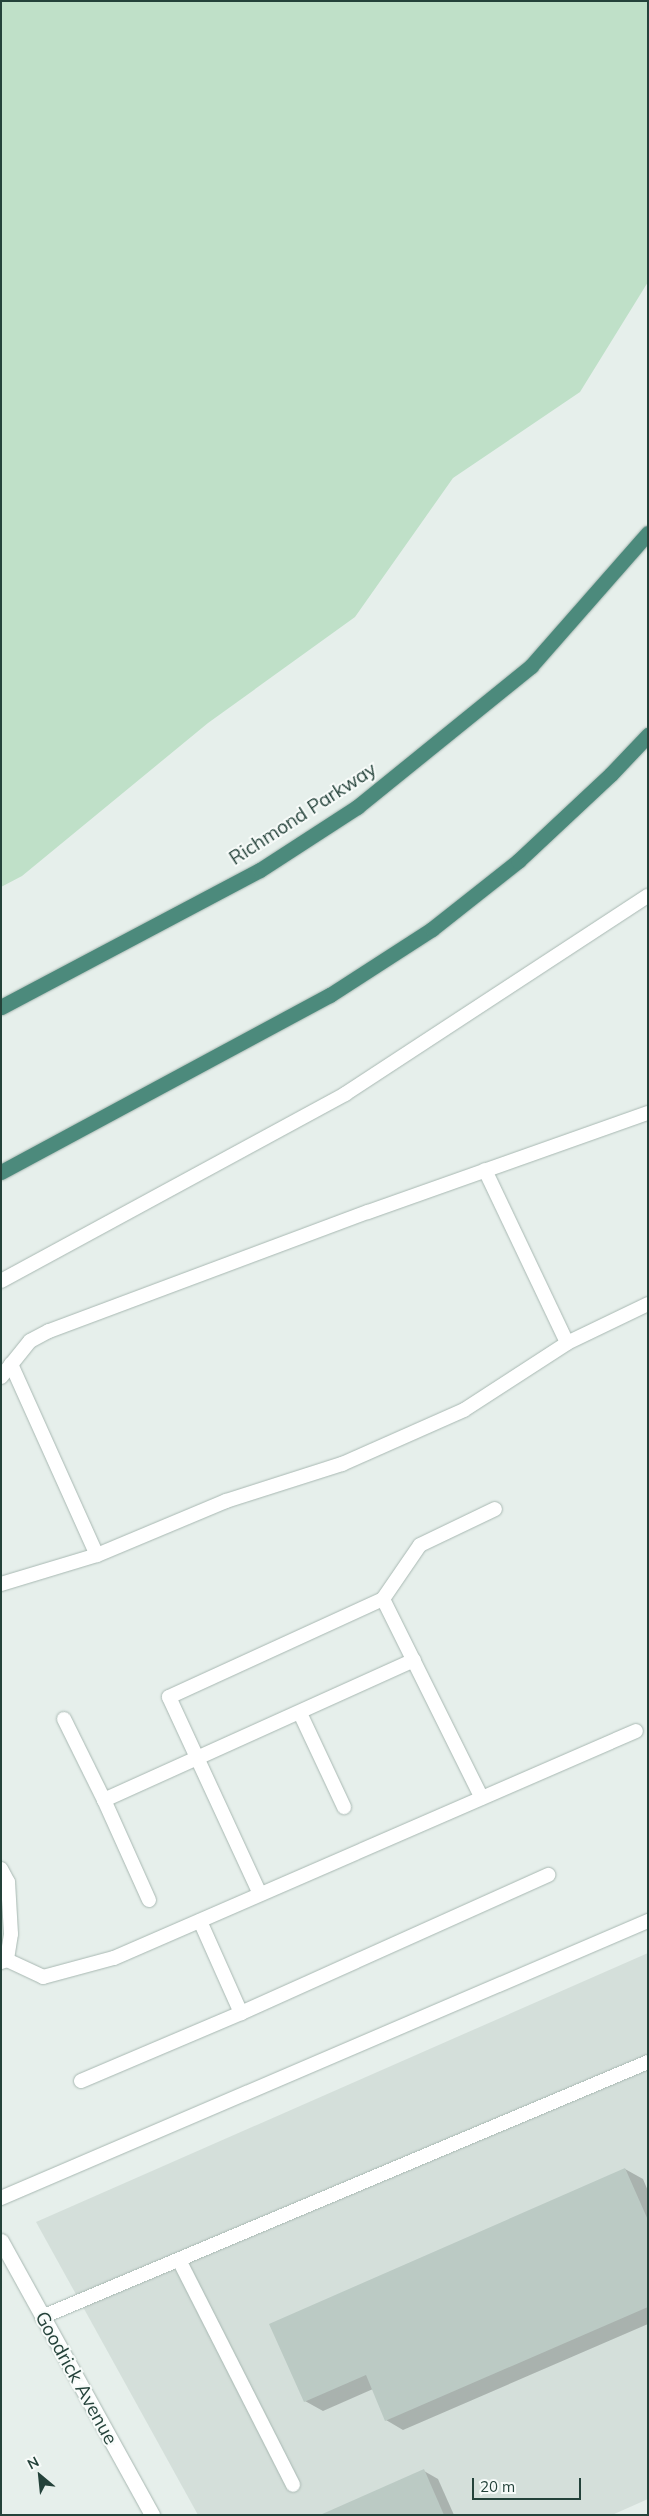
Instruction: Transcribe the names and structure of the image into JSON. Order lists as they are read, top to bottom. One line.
{"streets":{"highway":["Richmond Parkway"],"street":["Goodrick Avenue"]},"scale_bar":"20 m","north":"top left"}
